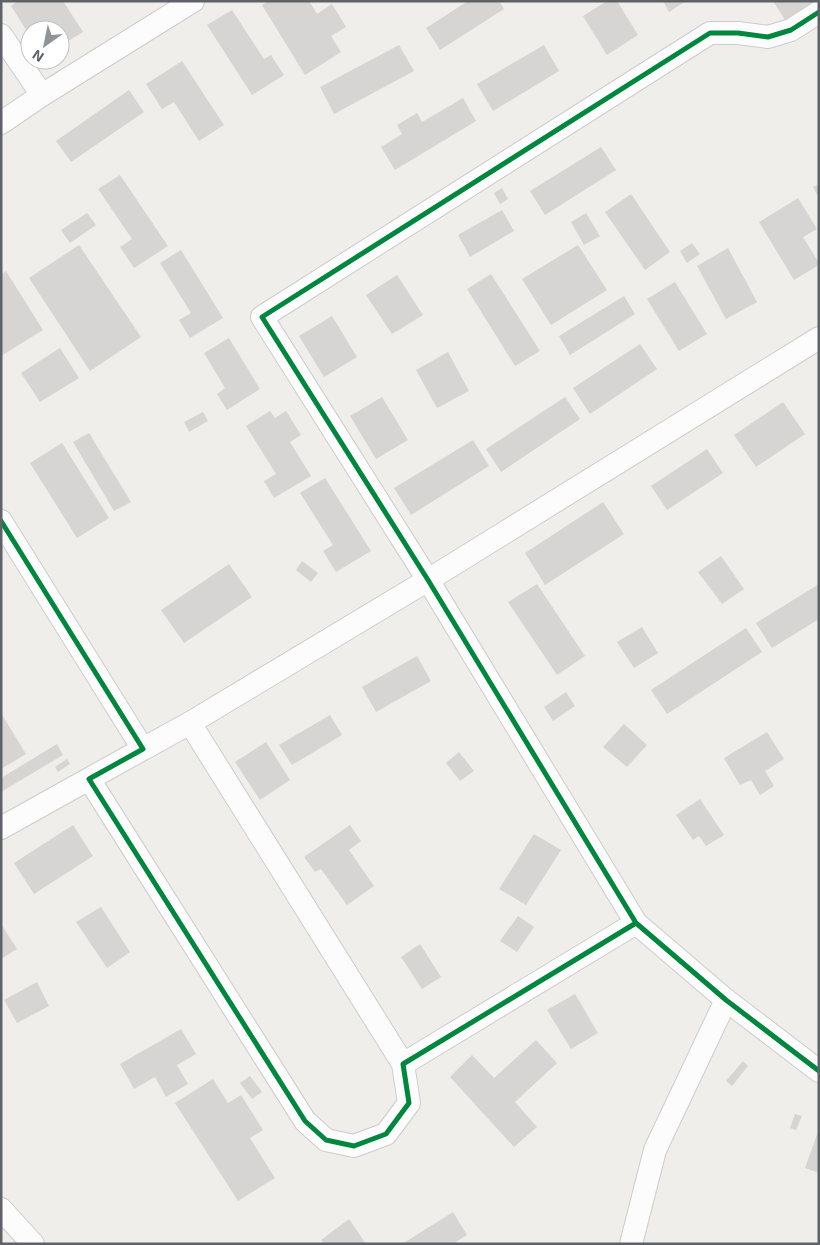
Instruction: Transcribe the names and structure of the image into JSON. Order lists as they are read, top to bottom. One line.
{"north":"bottom left"}
